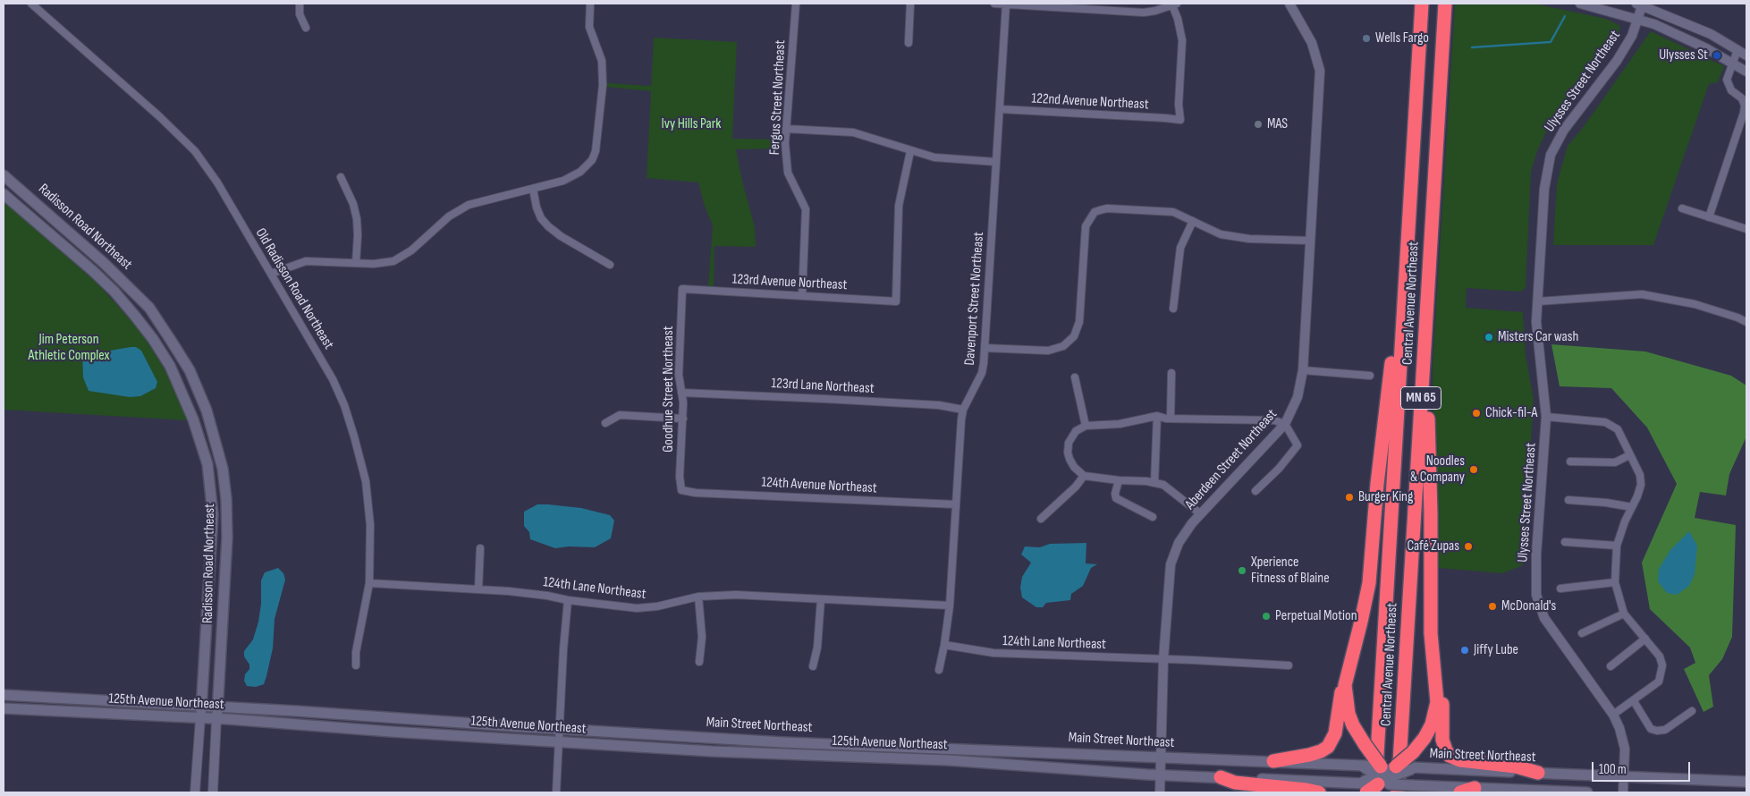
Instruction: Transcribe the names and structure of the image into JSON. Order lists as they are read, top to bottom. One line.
{"streets":{"highway":["Central Avenue Northeast","MN 65"],"main road":["Radisson Road Northeast","125th Avenue Northeast","Main Street Northeast"],"street":["Ulysses Street Northeast","Fergus Street Northeast","122nd Avenue Northeast","123rd Avenue Northeast","Old Radisson Road Northeast","Davenport Street Northeast","123rd Lane Northeast","Goodhue Street Northeast","Aberdeen Street Northeast","124th Avenue Northeast","124th Lane Northeast"]},"crossings":[["Ulysses Street Northeast","Main Street Northeast"],["Fergus Street Northeast","123rd Avenue Northeast"],["122nd Avenue Northeast","Davenport Street Northeast"],["Radisson Road Northeast","125th Avenue Northeast"],["123rd Avenue Northeast","Goodhue Street Northeast"],["Old Radisson Road Northeast","124th Lane Northeast"],["Davenport Street Northeast","123rd Lane Northeast"],["Davenport Street Northeast","124th Avenue Northeast"],["Davenport Street Northeast","124th Lane Northeast"],["Central Avenue Northeast","Main Street Northeast"],["123rd Lane Northeast","Goodhue Street Northeast"],["Goodhue Street Northeast","124th Avenue Northeast"],["Aberdeen Street Northeast","124th Lane Northeast"],["Aberdeen Street Northeast","125th Avenue Northeast"],["Aberdeen Street Northeast","Main Street Northeast"],["125th Avenue Northeast","Main Street Northeast"]],"parks":["Ivy Hills Park","Jim Peterson Athletic Complex"],"places":["Wells Fargo","Ulysses St","MAS","Misters Car wash","Chick-fil-A","Noodles & Company","Burger King","Café Zupas","Xperience Fitness of Blaine","McDonald's","Perpetual Motion","Jiffy Lube"],"scale_bar":"100 m"}
